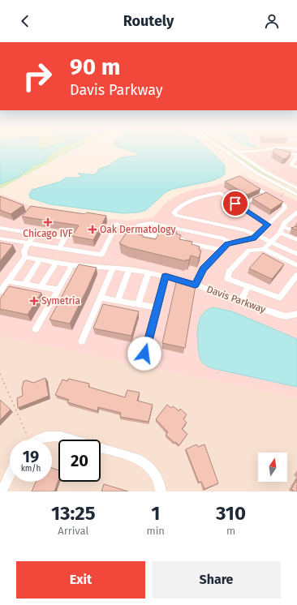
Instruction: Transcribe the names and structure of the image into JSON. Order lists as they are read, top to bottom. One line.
{"streets":{"street":["Davis Parkway"]},"places":{"health":["Chicago IVF","Oak Dermatology","Symetria"]},"north":"top","page":{"header":"Routely","turn":["90 m","Davis Parkway"],"speed":"19 km/h","limit":"20","eta":["13:25","Arrival","1","min","310","m"],"buttons":["Exit","Share"]}}
